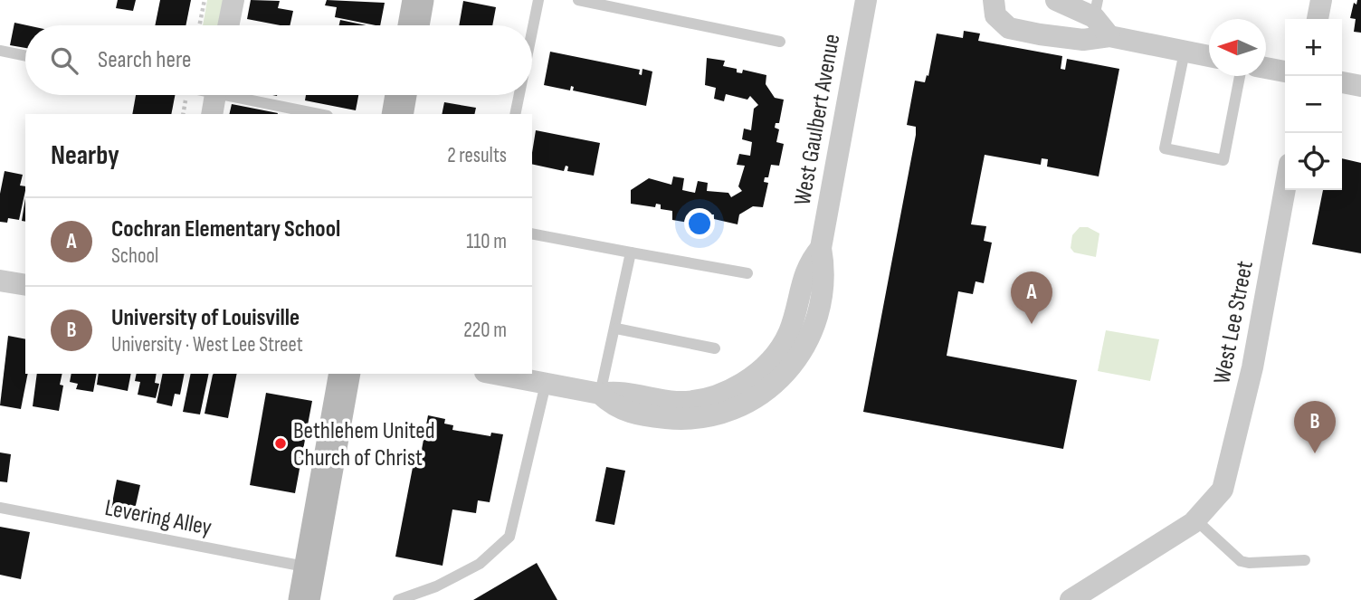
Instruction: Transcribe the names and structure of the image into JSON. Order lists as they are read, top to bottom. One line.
{"streets":{"street":["West Gaulbert Avenue","West Lee Street"],"lane":["Levering Alley"]},"places":["Bethlehem United Church of Christ"],"north":"left","page":{"map_buttons":["+","−"],"search":"Search here","heading":["Nearby","2 results"],"list":[{"mark":"A","name":"Cochran Elementary School","note":"School","value":"110 m"},{"mark":"B","name":"University of Louisville","note":"University · West Lee Street","value":"220 m"}],"pins":["A","B"]}}
